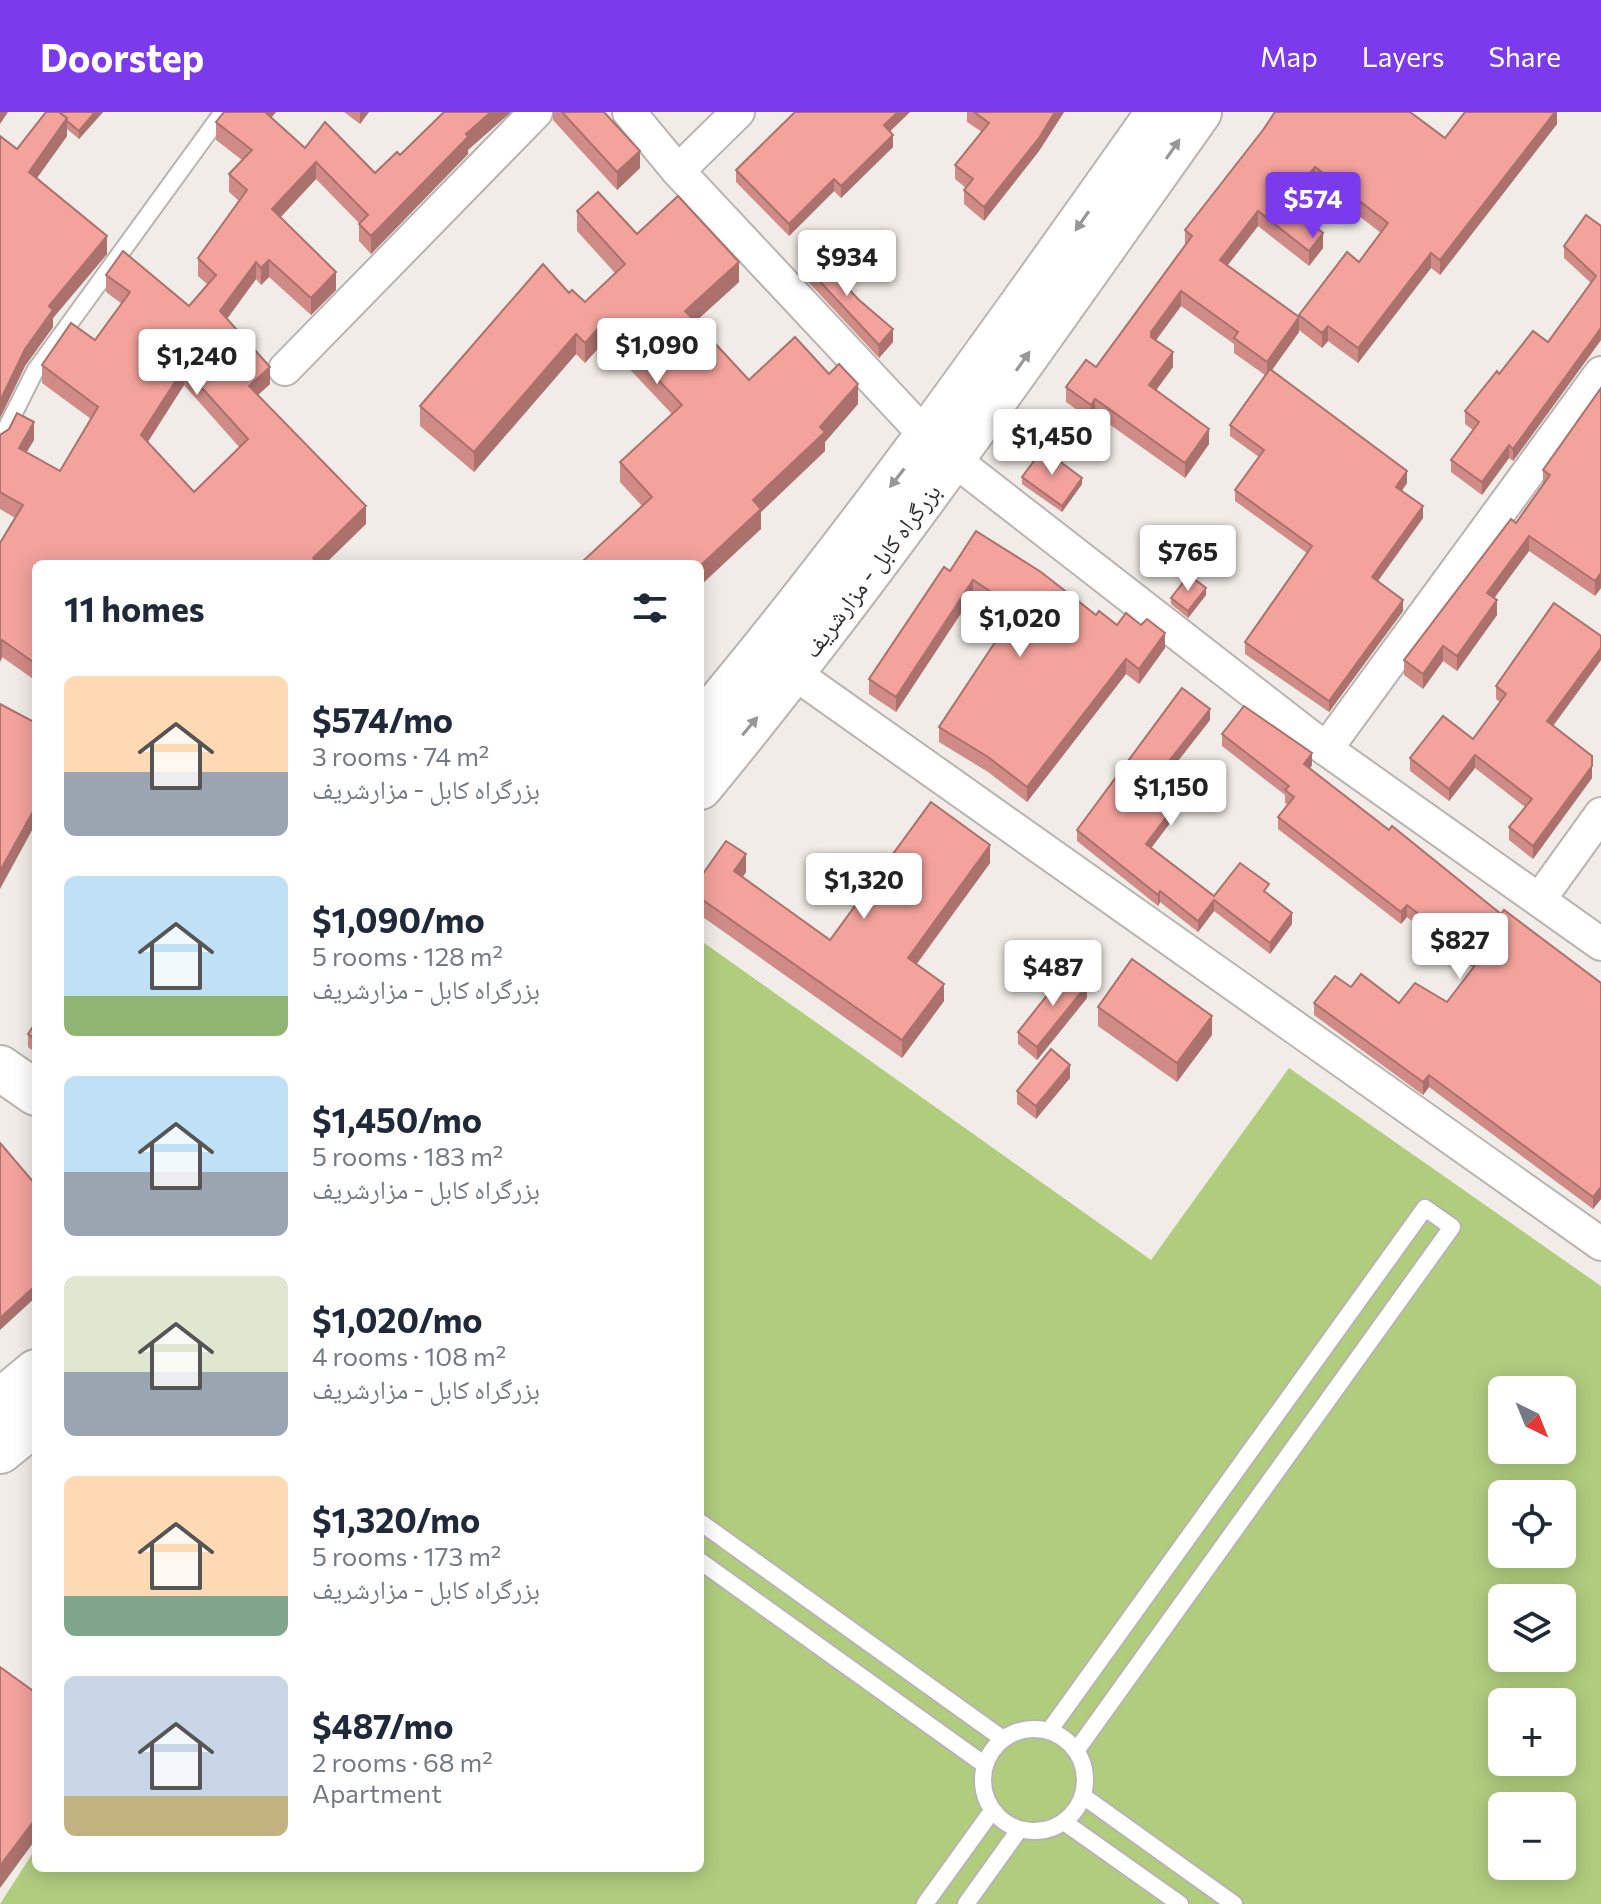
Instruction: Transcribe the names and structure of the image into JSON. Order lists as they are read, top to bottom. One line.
{"streets":{"main road":["بزرگراه کابل - مزارشریف"]},"north":"bottom right","page":{"header":"Doorstep","nav":["Map","Layers","Share"],"price":["$574","$934","$1,090","$1,240","$1,450","$765","$1,020","$1,150","$1,320","$827","$487"],"heading":"11 homes","list":[{"name":"$574/mo","note":"3 rooms · 74 m² · بزرگراه کابل - مزارشریف"},{"name":"$1,090/mo","note":"5 rooms · 128 m² · بزرگراه کابل - مزارشریف"},{"name":"$1,450/mo","note":"5 rooms · 183 m² · بزرگراه کابل - مزارشریف"},{"name":"$1,020/mo","note":"4 rooms · 108 m² · بزرگراه کابل - مزارشریف"},{"name":"$1,320/mo","note":"5 rooms · 173 m² · بزرگراه کابل - مزارشریف"},{"name":"$487/mo","note":"2 rooms · 68 m² · Apartment"}],"map_buttons":["+","−"]}}
